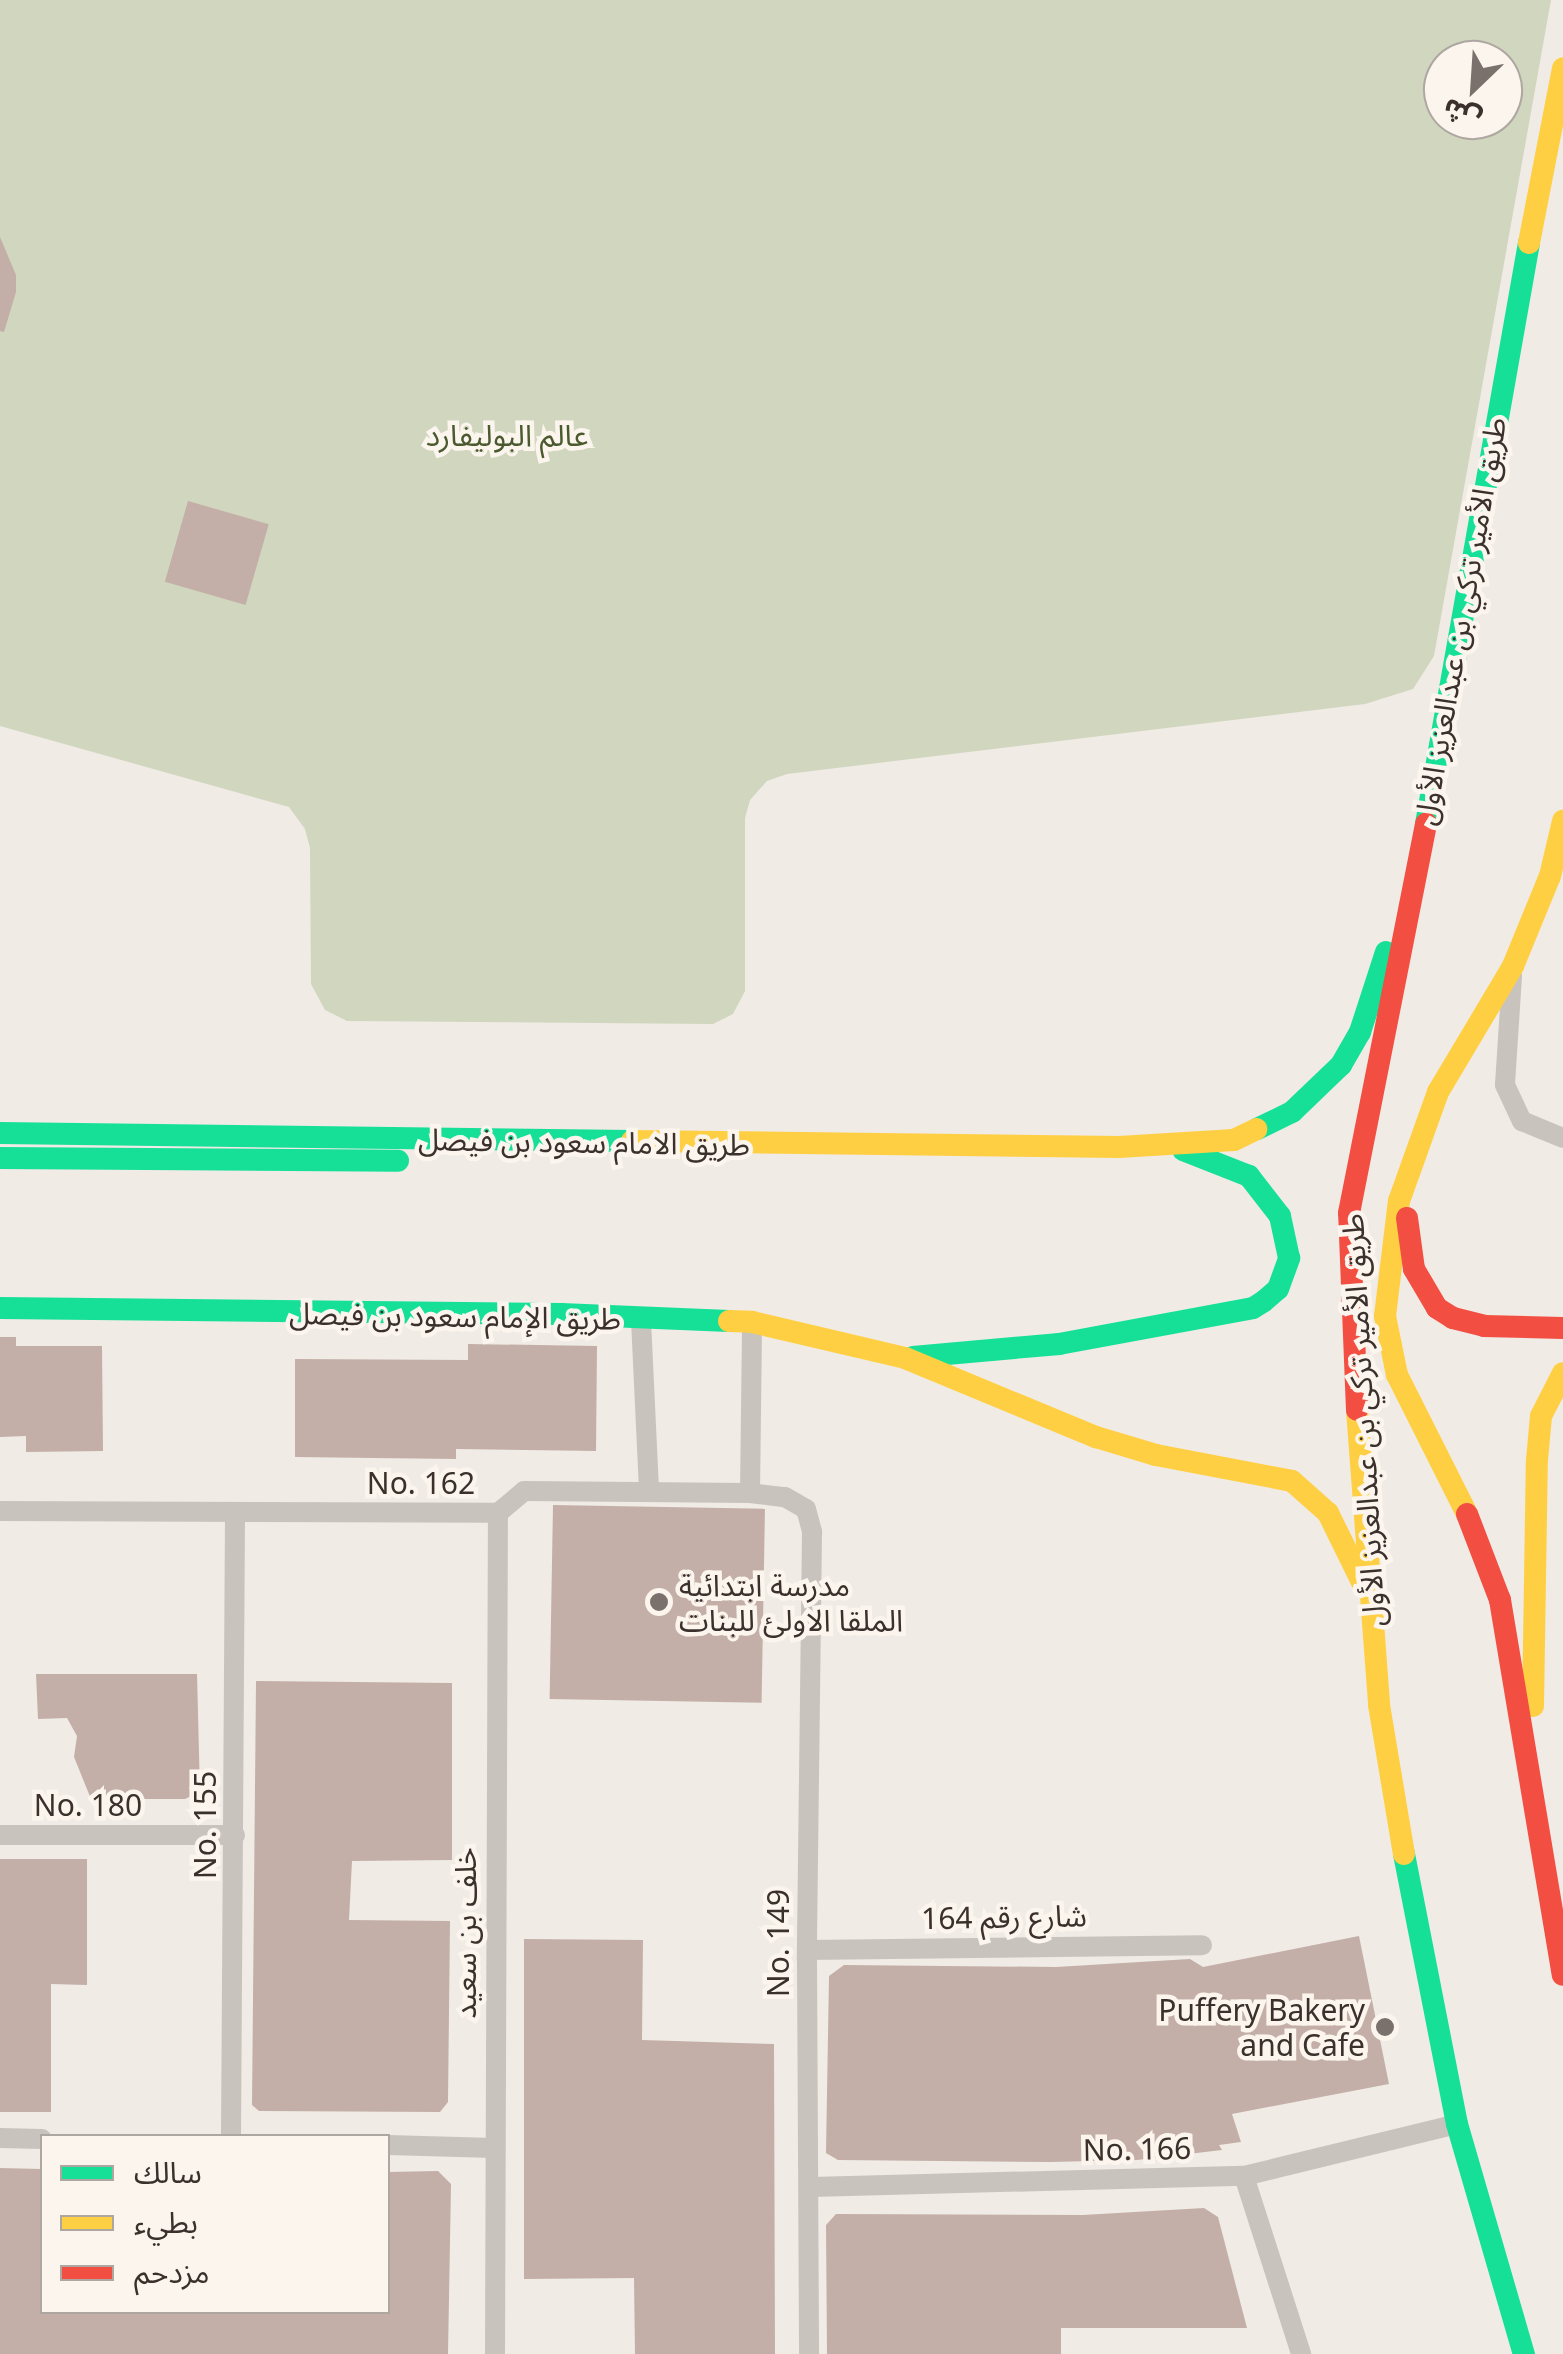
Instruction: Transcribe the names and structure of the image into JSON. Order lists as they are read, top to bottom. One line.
{"streets":{"main road":["طريق الأمير تركي بن عبدالعزيز الأول","طريق الامام سعود بن فيصل","طريق الإمام سعود بن فيصل"],"street":["No. 162","No. 180","No. 155","شارع رقم 164","خلف بن سعيد","No. 149","No. 166"]},"crossings":[["طريق الأمير تركي بن عبدالعزيز الأول","No. 166"],["No. 162","No. 155"],["No. 162","خلف بن سعيد"],["No. 162","No. 149"],["No. 180","No. 155"],["شارع رقم 164","No. 149"],["No. 149","No. 166"]],"parks":["عالم البوليفارد"],"places":["مدرسة ابتدائية الملقا الاولئ للبنات","Puffery Bakery and Cafe"],"legend":["سالك","بطيء","مزدحم"],"north":"bottom left"}
